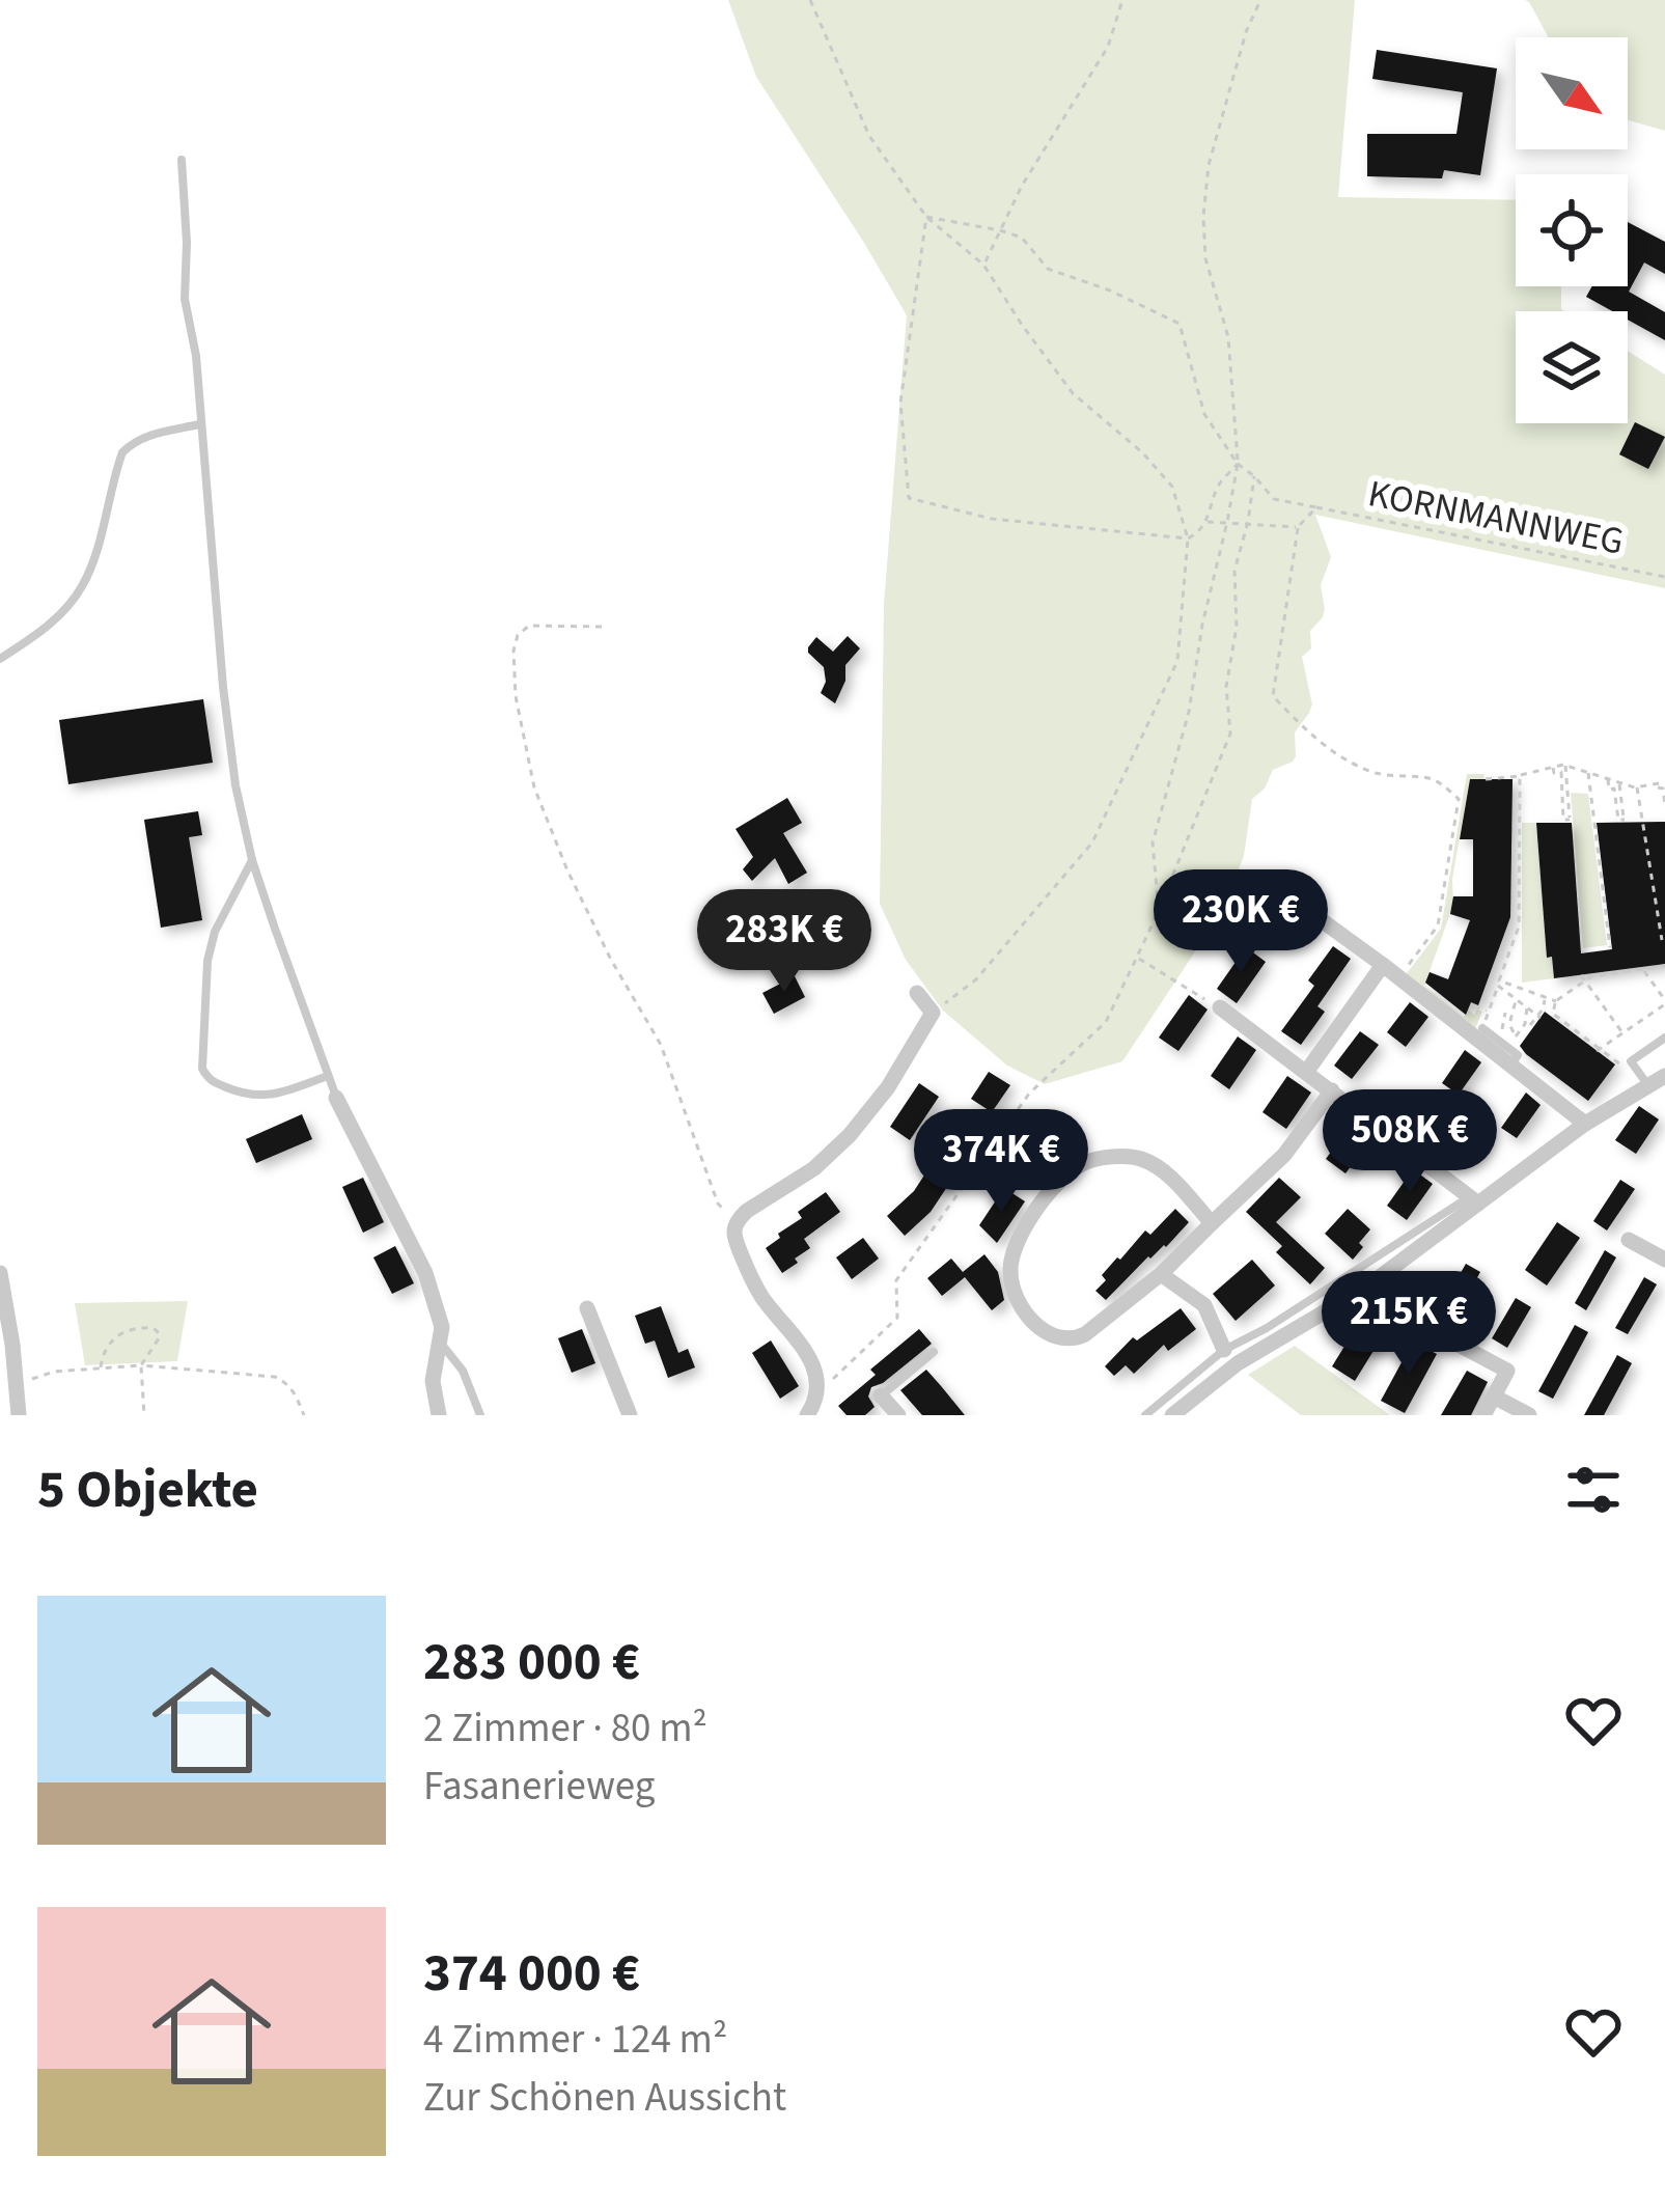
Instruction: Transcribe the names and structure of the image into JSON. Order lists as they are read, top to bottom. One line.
{"streets":{"path":["KORNMANNWEG"]},"north":"bottom right","page":{"price":["230K €","283K €","508K €","374K €","215K €"],"heading":"5 Objekte","list":[{"name":"283 000 €","note":"2 Zimmer · 80 m² · Fasanerieweg"},{"name":"374 000 €","note":"4 Zimmer · 124 m² · Zur Schönen Aussicht"}]}}
